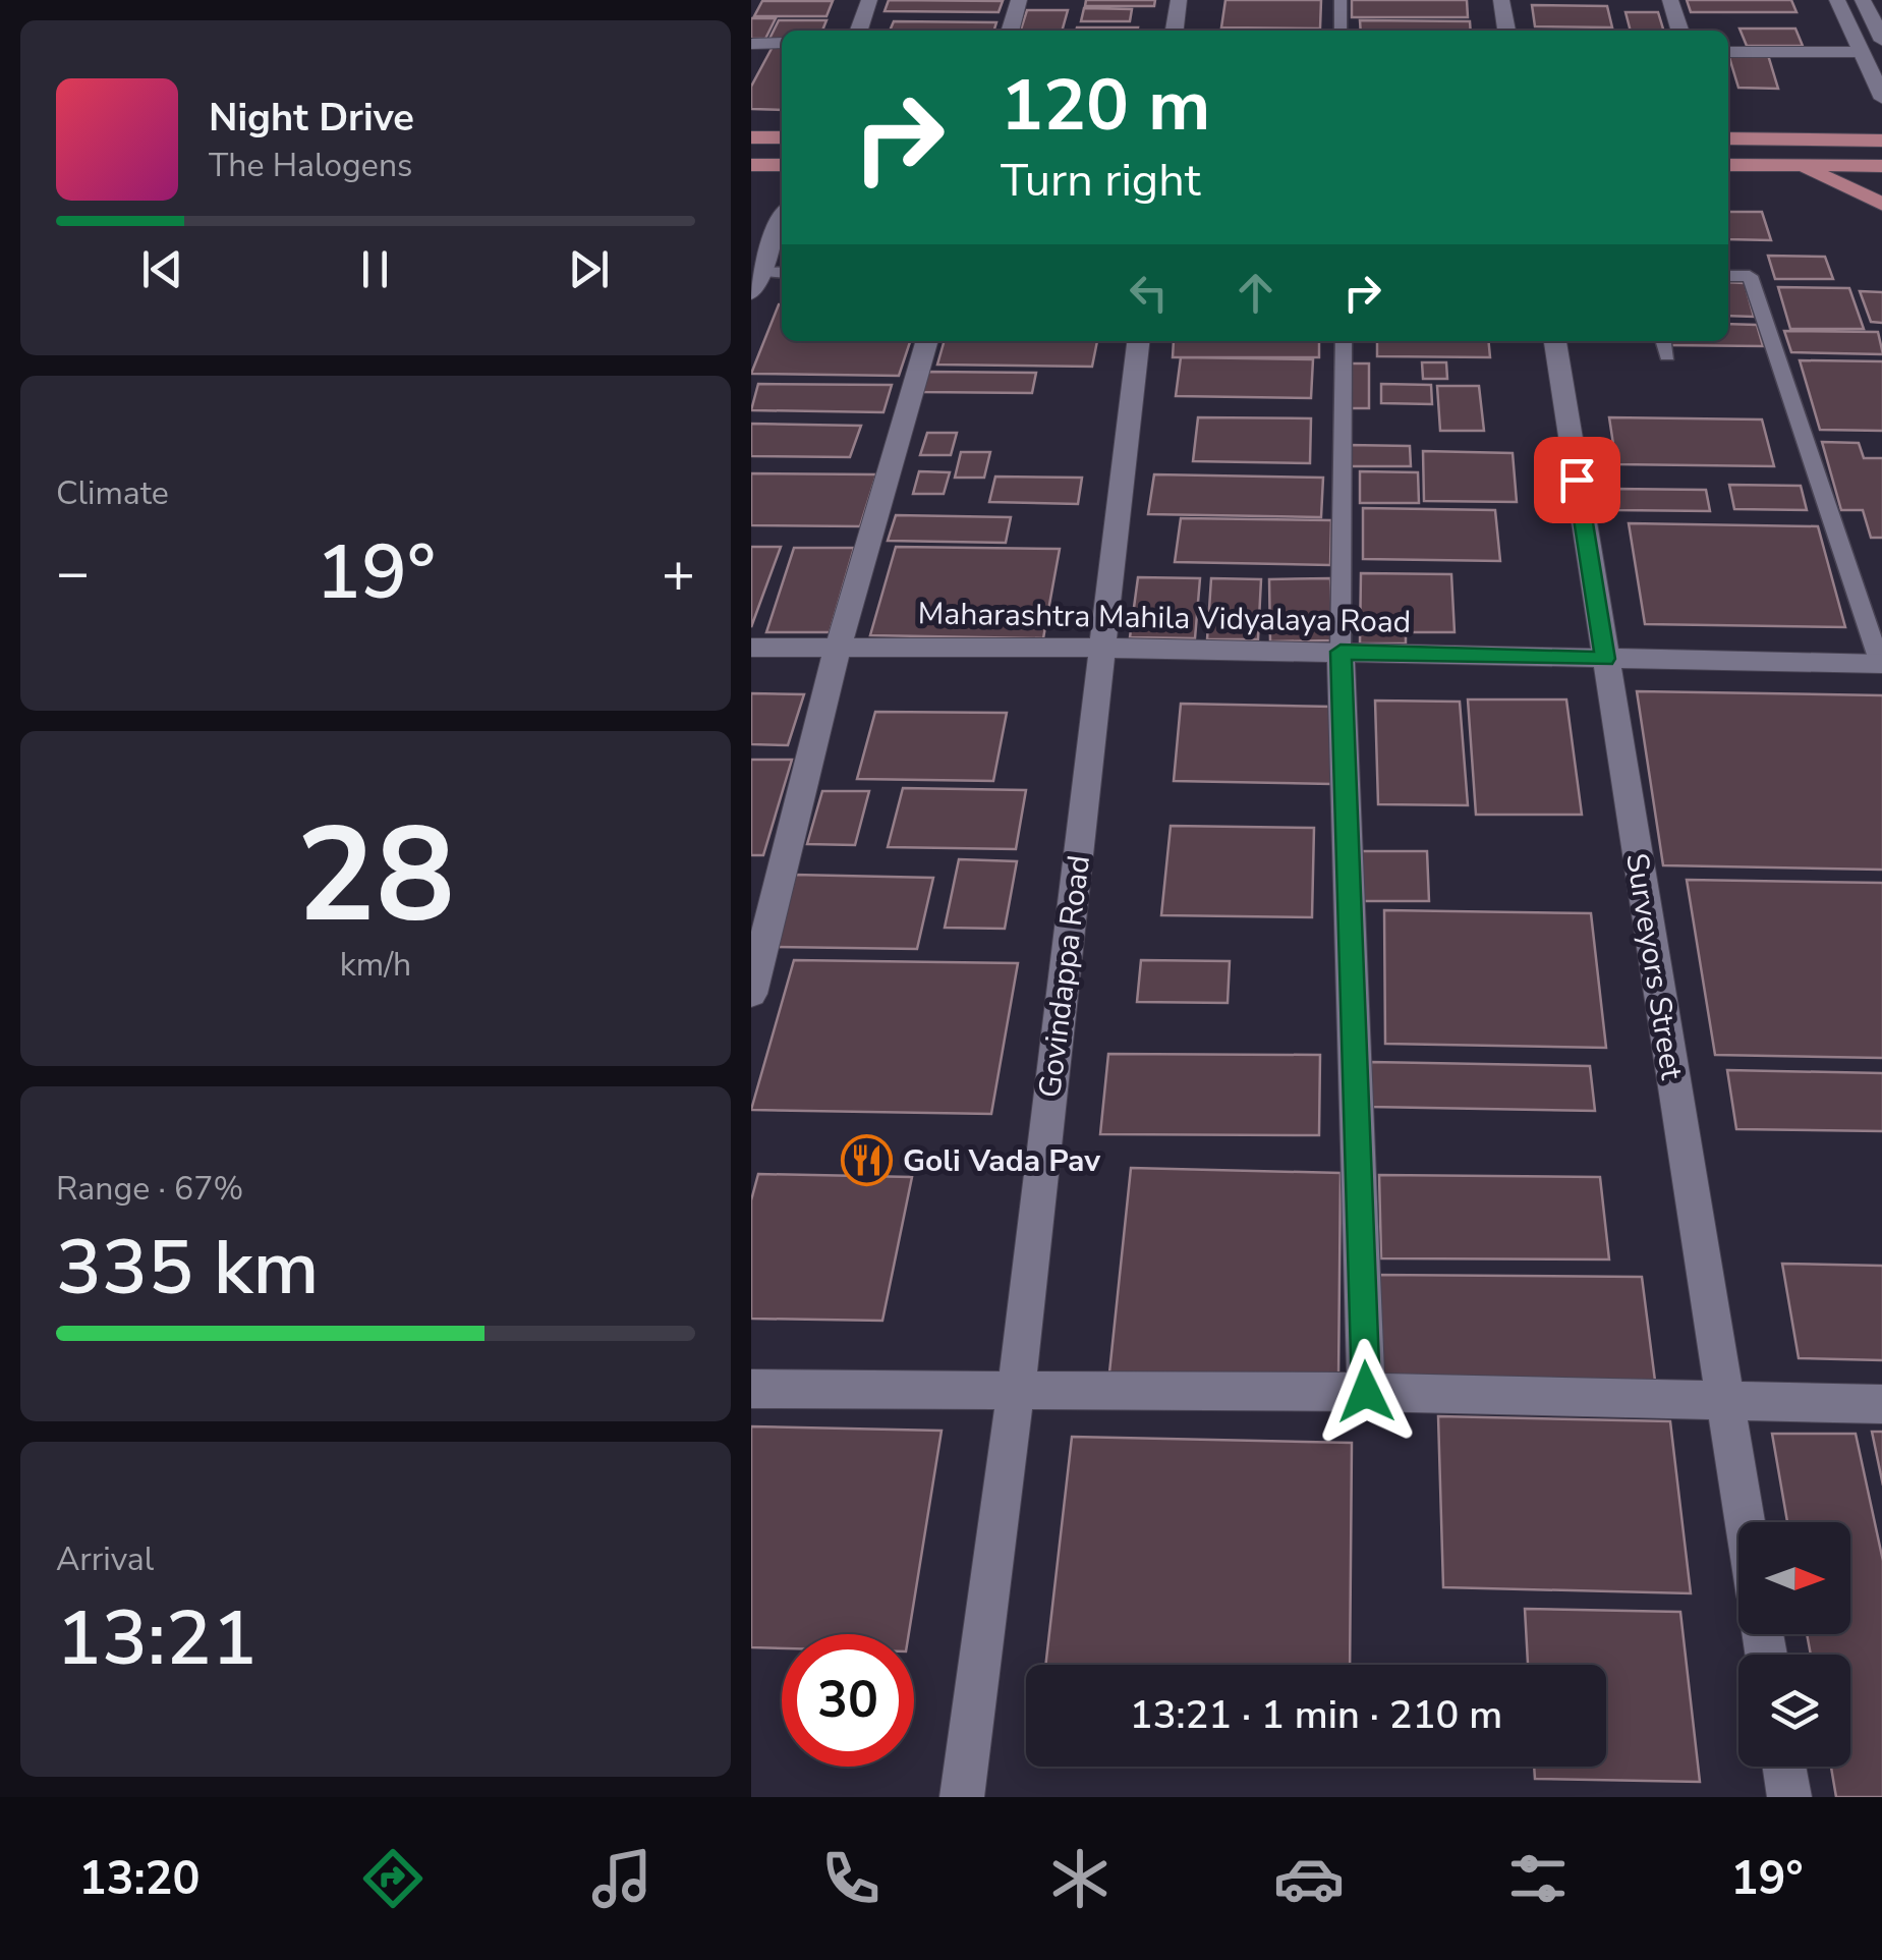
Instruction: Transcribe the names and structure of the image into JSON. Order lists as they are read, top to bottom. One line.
{"streets":{"street":["Maharashtra Mahila Vidyalaya Road","Surveyors Street","Govindappa Road"]},"crossings":[["Maharashtra Mahila Vidyalaya Road","Surveyors Street"],["Maharashtra Mahila Vidyalaya Road","Govindappa Road"]],"places":{"restaurant":["Goli Vada Pav"]},"north":"right","page":{"turn":["120 m","Turn right"],"song":["Night Drive","The Halogens"],"tile":["Climate",["28","km/h"],["Range · 67%","335 km"],["Arrival","13:21"]],"heat":["−","19°","+"],"limit":"30","trip":"13:21 · 1 min · 210 m","tabs":["13:20","19°"]}}
